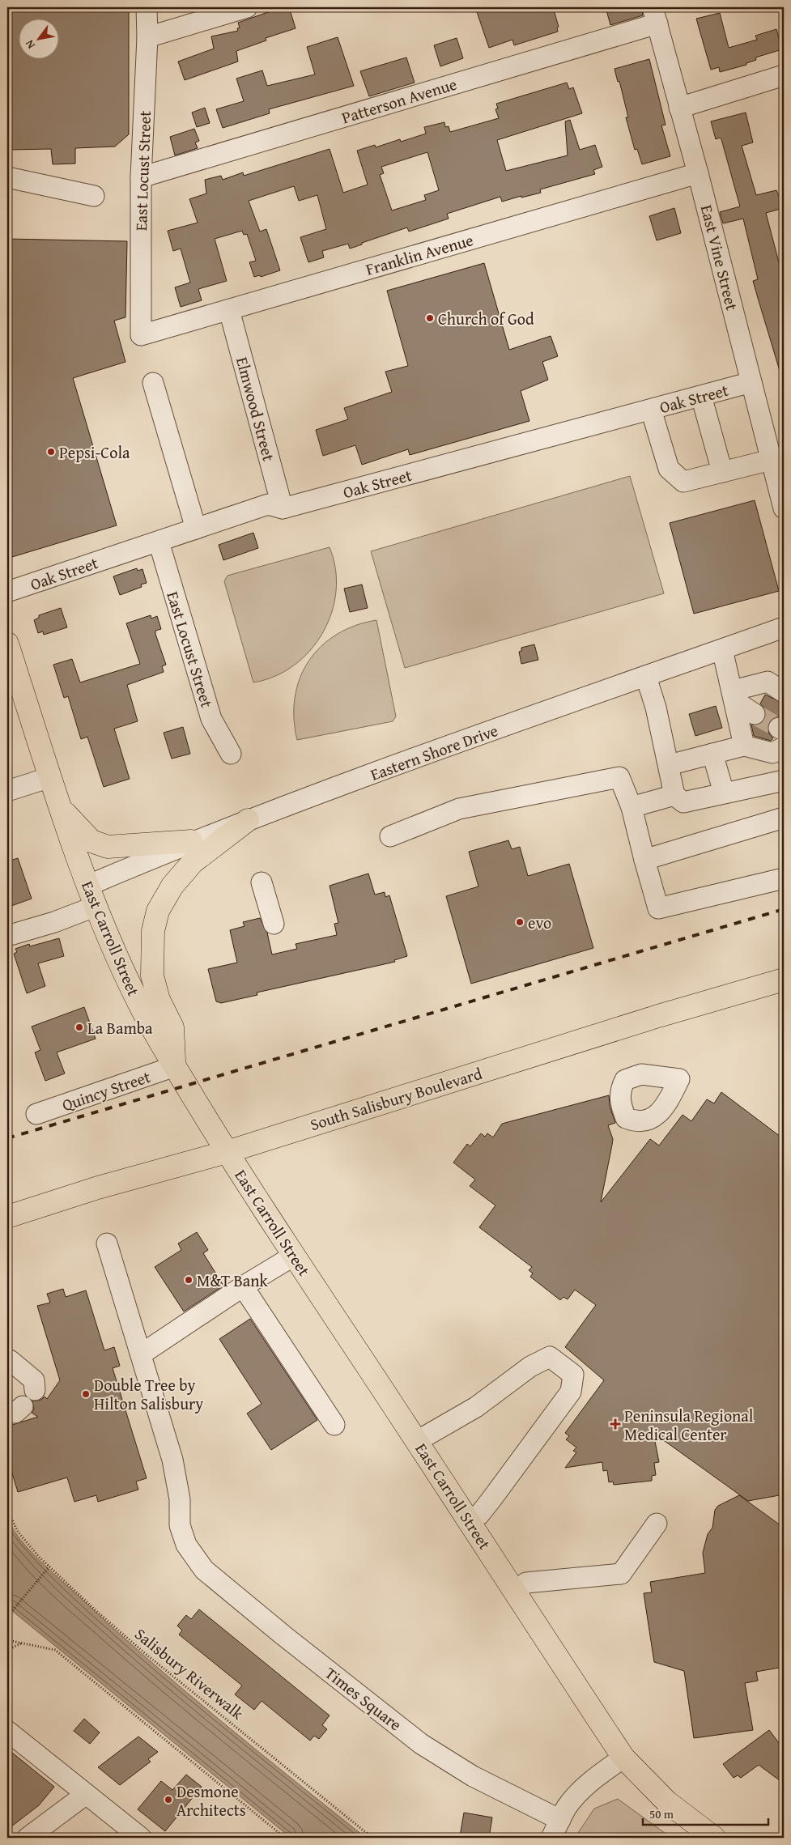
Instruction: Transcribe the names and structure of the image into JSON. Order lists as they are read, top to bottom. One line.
{"streets":{"main road":["East Carroll Street","South Salisbury Boulevard"],"street":["Patterson Avenue","East Locust Street","Franklin Avenue","East Vine Street","Oak Street","Elmwood Street","Eastern Shore Drive","Quincy Street","Times Square"],"path":["Salisbury Riverwalk"]},"crossings":[["Patterson Avenue","East Locust Street"],["Patterson Avenue","East Vine Street"],["East Locust Street","Franklin Avenue"],["East Locust Street","Oak Street"],["Franklin Avenue","East Vine Street"],["Franklin Avenue","Elmwood Street"],["East Vine Street","Oak Street"],["Oak Street","Elmwood Street"],["Eastern Shore Drive","East Carroll Street"],["East Carroll Street","Quincy Street"],["East Carroll Street","South Salisbury Boulevard"]],"places":{"other":["Church of God","Pepsi-Cola","evo","La Bamba","M&T Bank","Double Tree by Hilton Salisbury","Desmone Architects"],"health":["Peninsula Regional Medical Center"]},"scale_bar":"50 m","north":"bottom left"}
